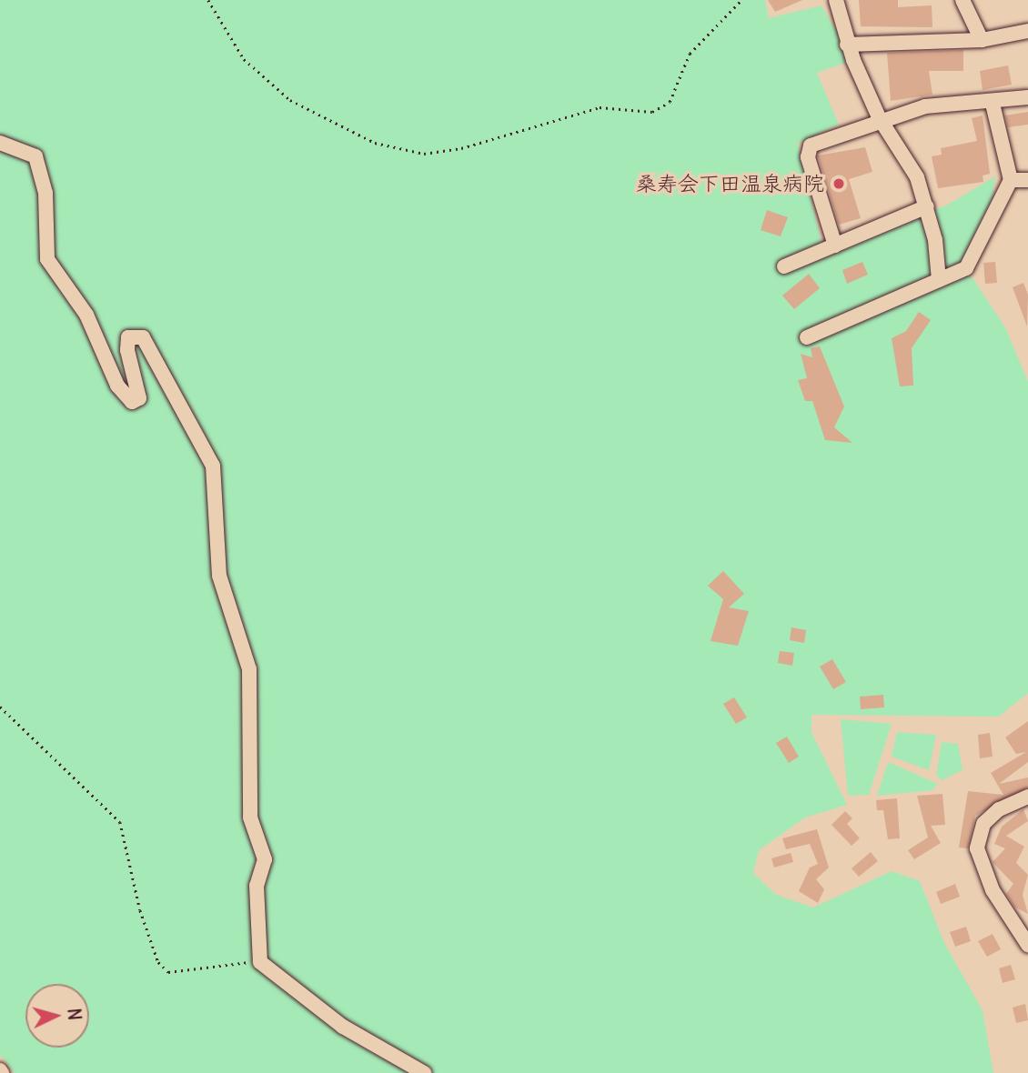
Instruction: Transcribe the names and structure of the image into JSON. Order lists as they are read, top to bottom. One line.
{"places":["桑寿会下田温泉病院"],"north":"right"}
